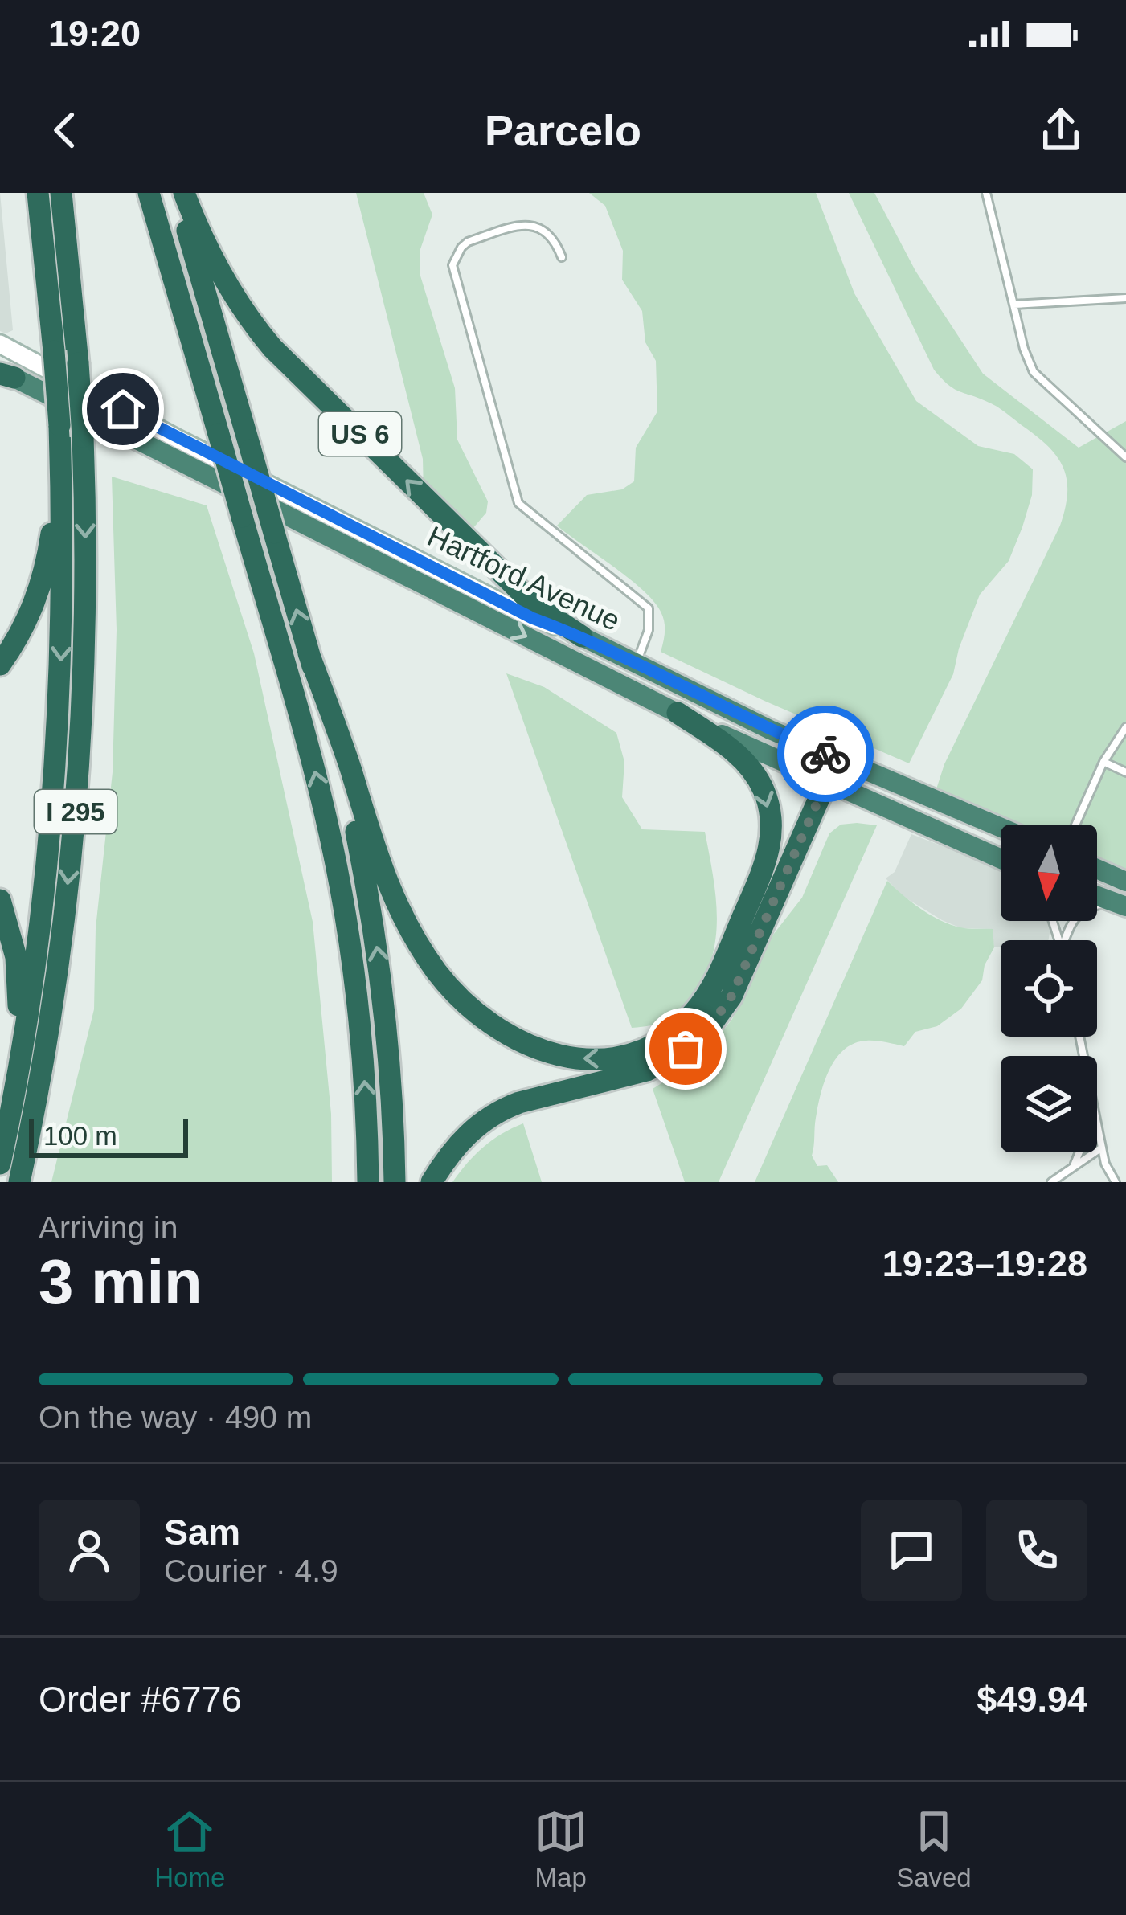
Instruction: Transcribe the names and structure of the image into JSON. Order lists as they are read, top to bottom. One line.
{"streets":{"highway":["US 6","Hartford Avenue","I 295"]},"crossings":[["US 6","Hartford Avenue"]],"scale_bar":"100 m","north":"bottom","page":{"status":"19:20","header":"Parcelo","scale":"100 m","heading":["3 min","Arriving in","19:23–19:28"],"panel":["Sam","Courier · 4.9","Order #6776","$49.94"],"bar":"On the way · 490 m","tabs":["Home","Map","Saved"]}}
